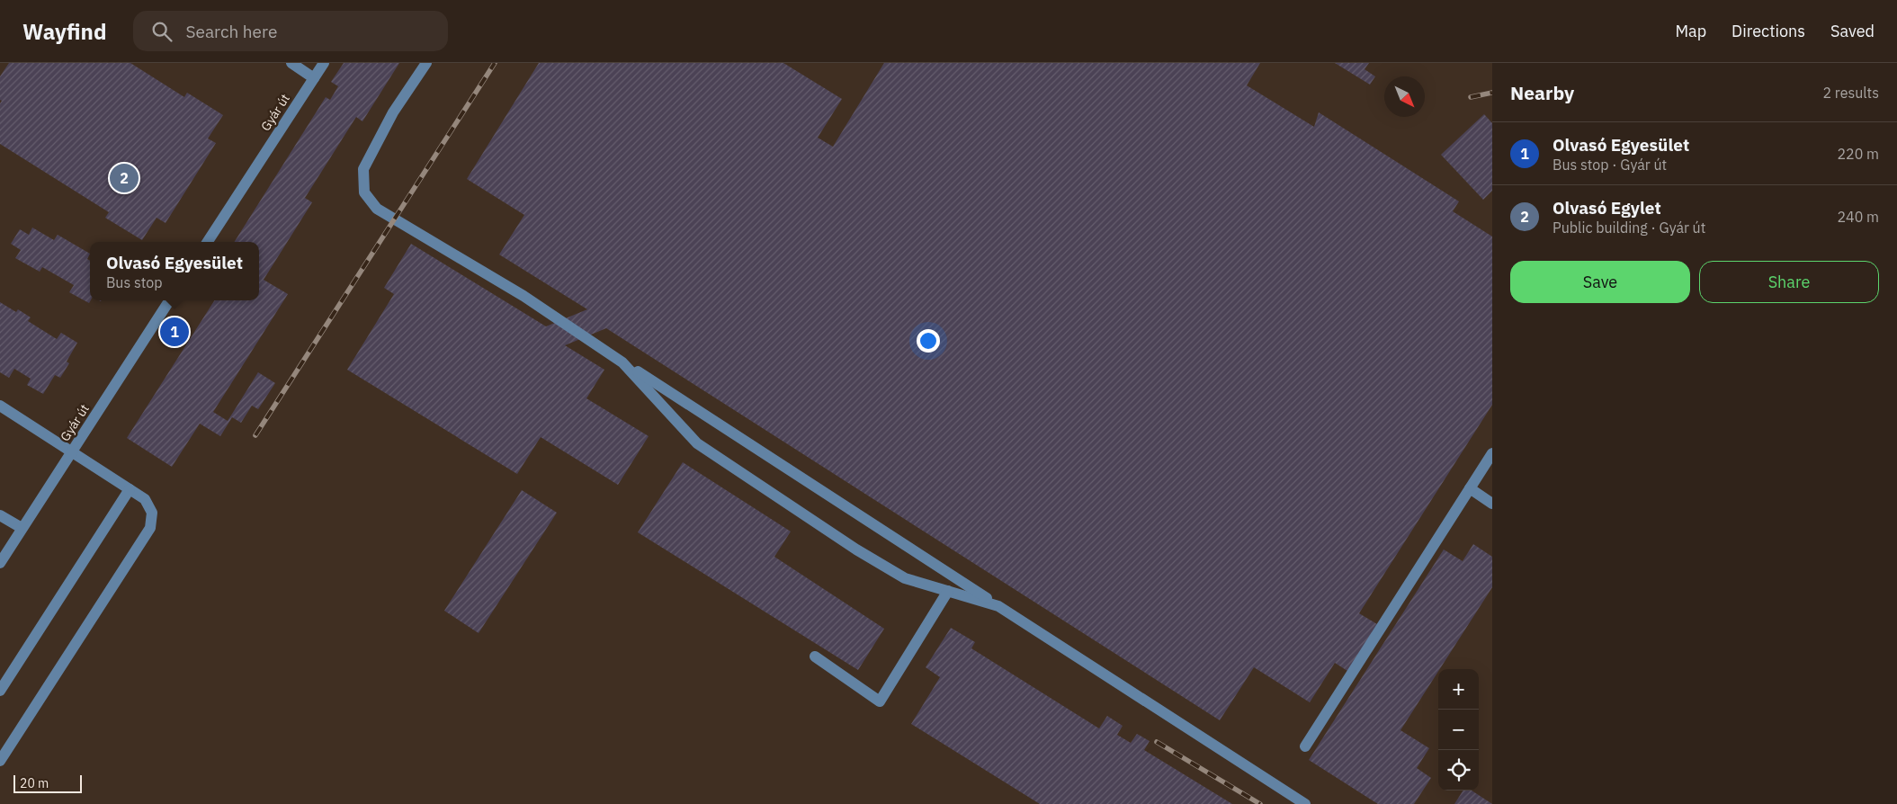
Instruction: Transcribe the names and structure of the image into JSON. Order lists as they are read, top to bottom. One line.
{"streets":{"street":["Gyár út"]},"scale_bar":"20 m","north":"bottom right","page":{"header":"Wayfind","search":"Search here","nav":["Map","Directions","Saved"],"heading":["Nearby","2 results"],"list":[{"mark":"1","name":"Olvasó Egyesület","note":"Bus stop · Gyár út","value":"220 m"},{"mark":"2","name":"Olvasó Egylet","note":"Public building · Gyár út","value":"240 m"}],"pins":["2","1"],"popup":["Olvasó Egyesület","Bus stop"],"buttons":["Save","Share"],"map_buttons":["+","−"],"scale":"20 m"}}
